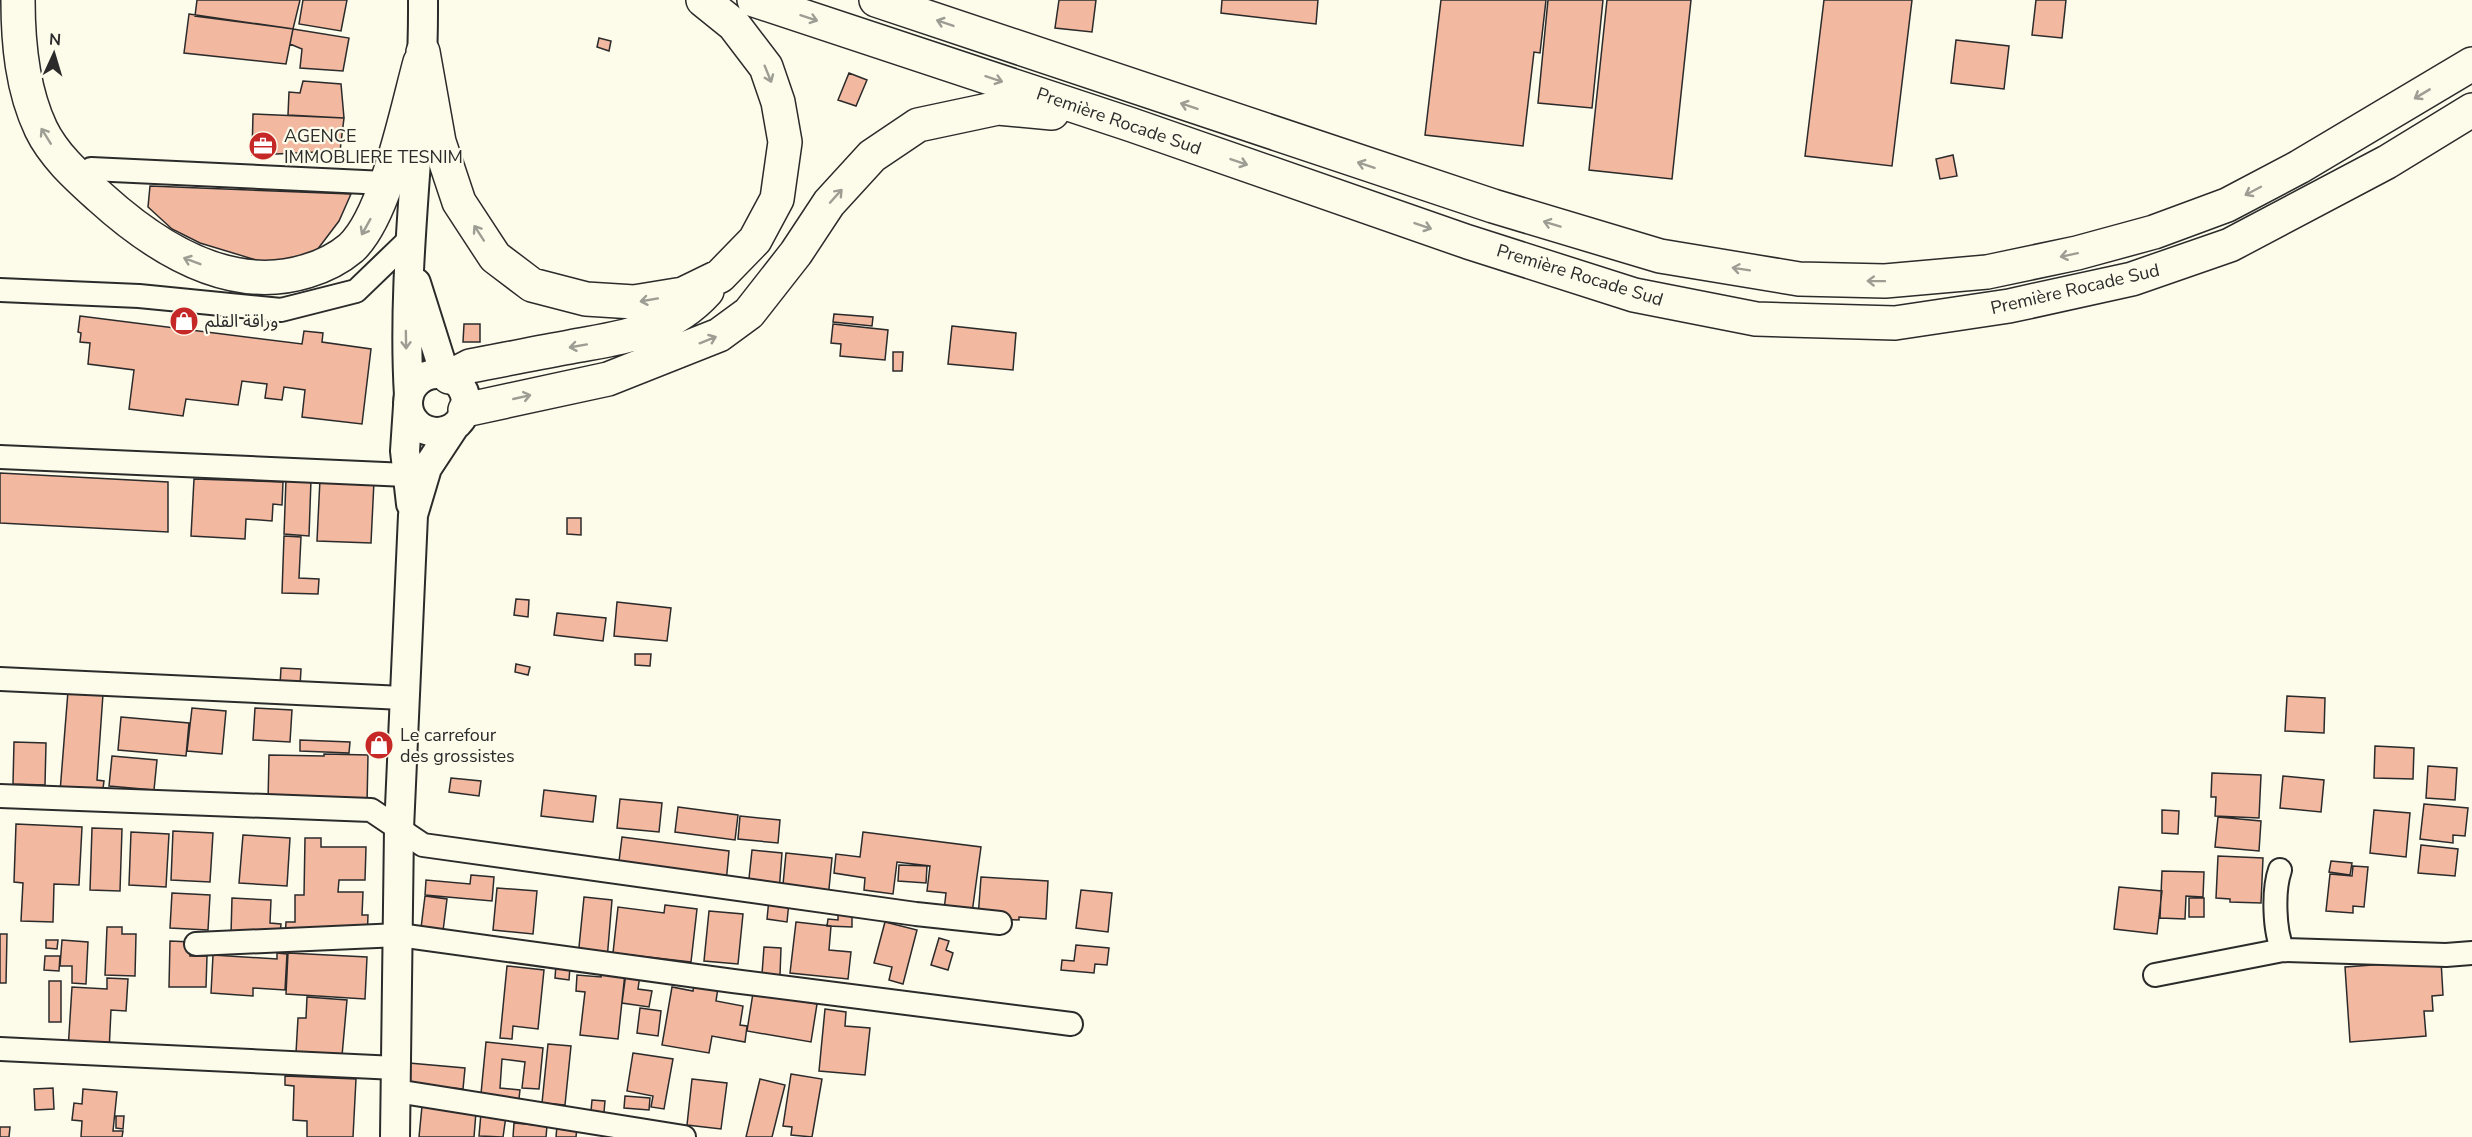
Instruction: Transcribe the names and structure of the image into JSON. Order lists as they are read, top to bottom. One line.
{"streets":{"highway":["Première Rocade Sud"]},"places":{"office":["AGENCE IMMOBLIERE TESNIM"],"shop":["وراقة القلم","Le carrefour des grossistes"]},"north":"top"}
